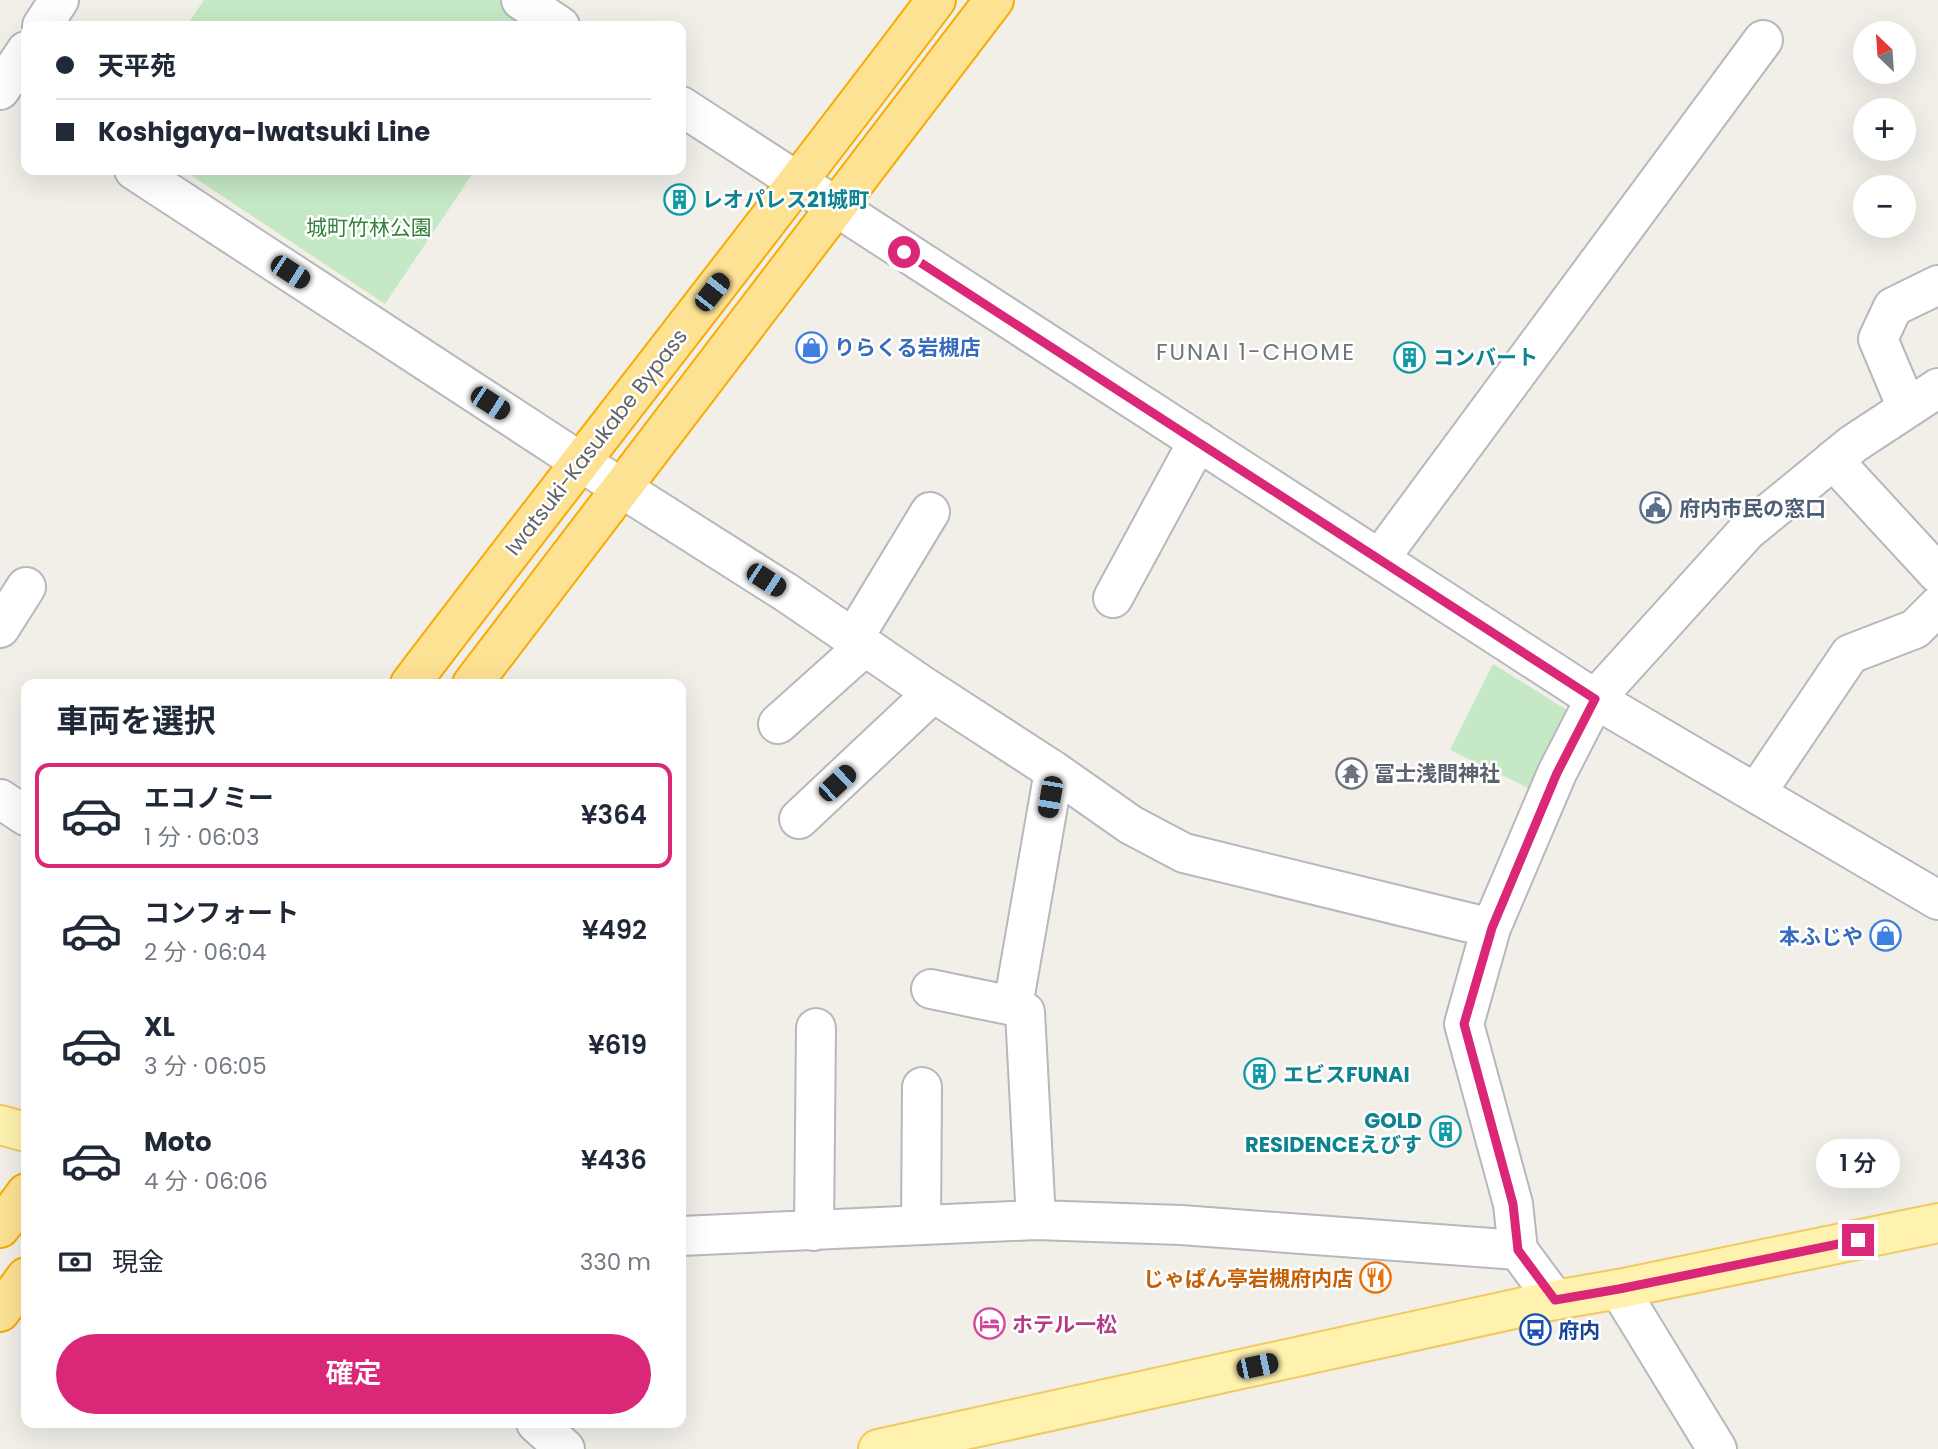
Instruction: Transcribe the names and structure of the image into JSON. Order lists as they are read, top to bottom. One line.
{"streets":{"highway":["Iwatsuki-Kasukabe Bypass"]},"districts":["FUNAI 1-CHOME"],"parks":["城町竹林公園"],"places":{"building":["レオパレス21城町","コンバート","エビスFUNAI","GOLD RESIDENCEえびす"],"shop":["りらくる岩槻店","本ふじや"],"public building":["府内市民の窓口"],"temple":["冨士浅間神社"],"restaurant":["じゃぱん亭岩槻府内店"],"hotel":["ホテル一松"],"bus stop":["府内"]},"north":"top left","page":{"map_buttons":["+","−"],"banner":["天平苑","Koshigaya-Iwatsuki Line"],"heading":"車両を選択","list":[{"name":"エコノミー","note":"1 分 · 06:03","value":"¥364"},{"name":"コンフォート","note":"2 分 · 06:04","value":"¥492"},{"name":"XL","note":"3 分 · 06:05","value":"¥619"},{"name":"Moto","note":"4 分 · 06:06","value":"¥436"}],"bubble":"1 分","pay":["現金","330 m"],"buttons":"確定"}}
